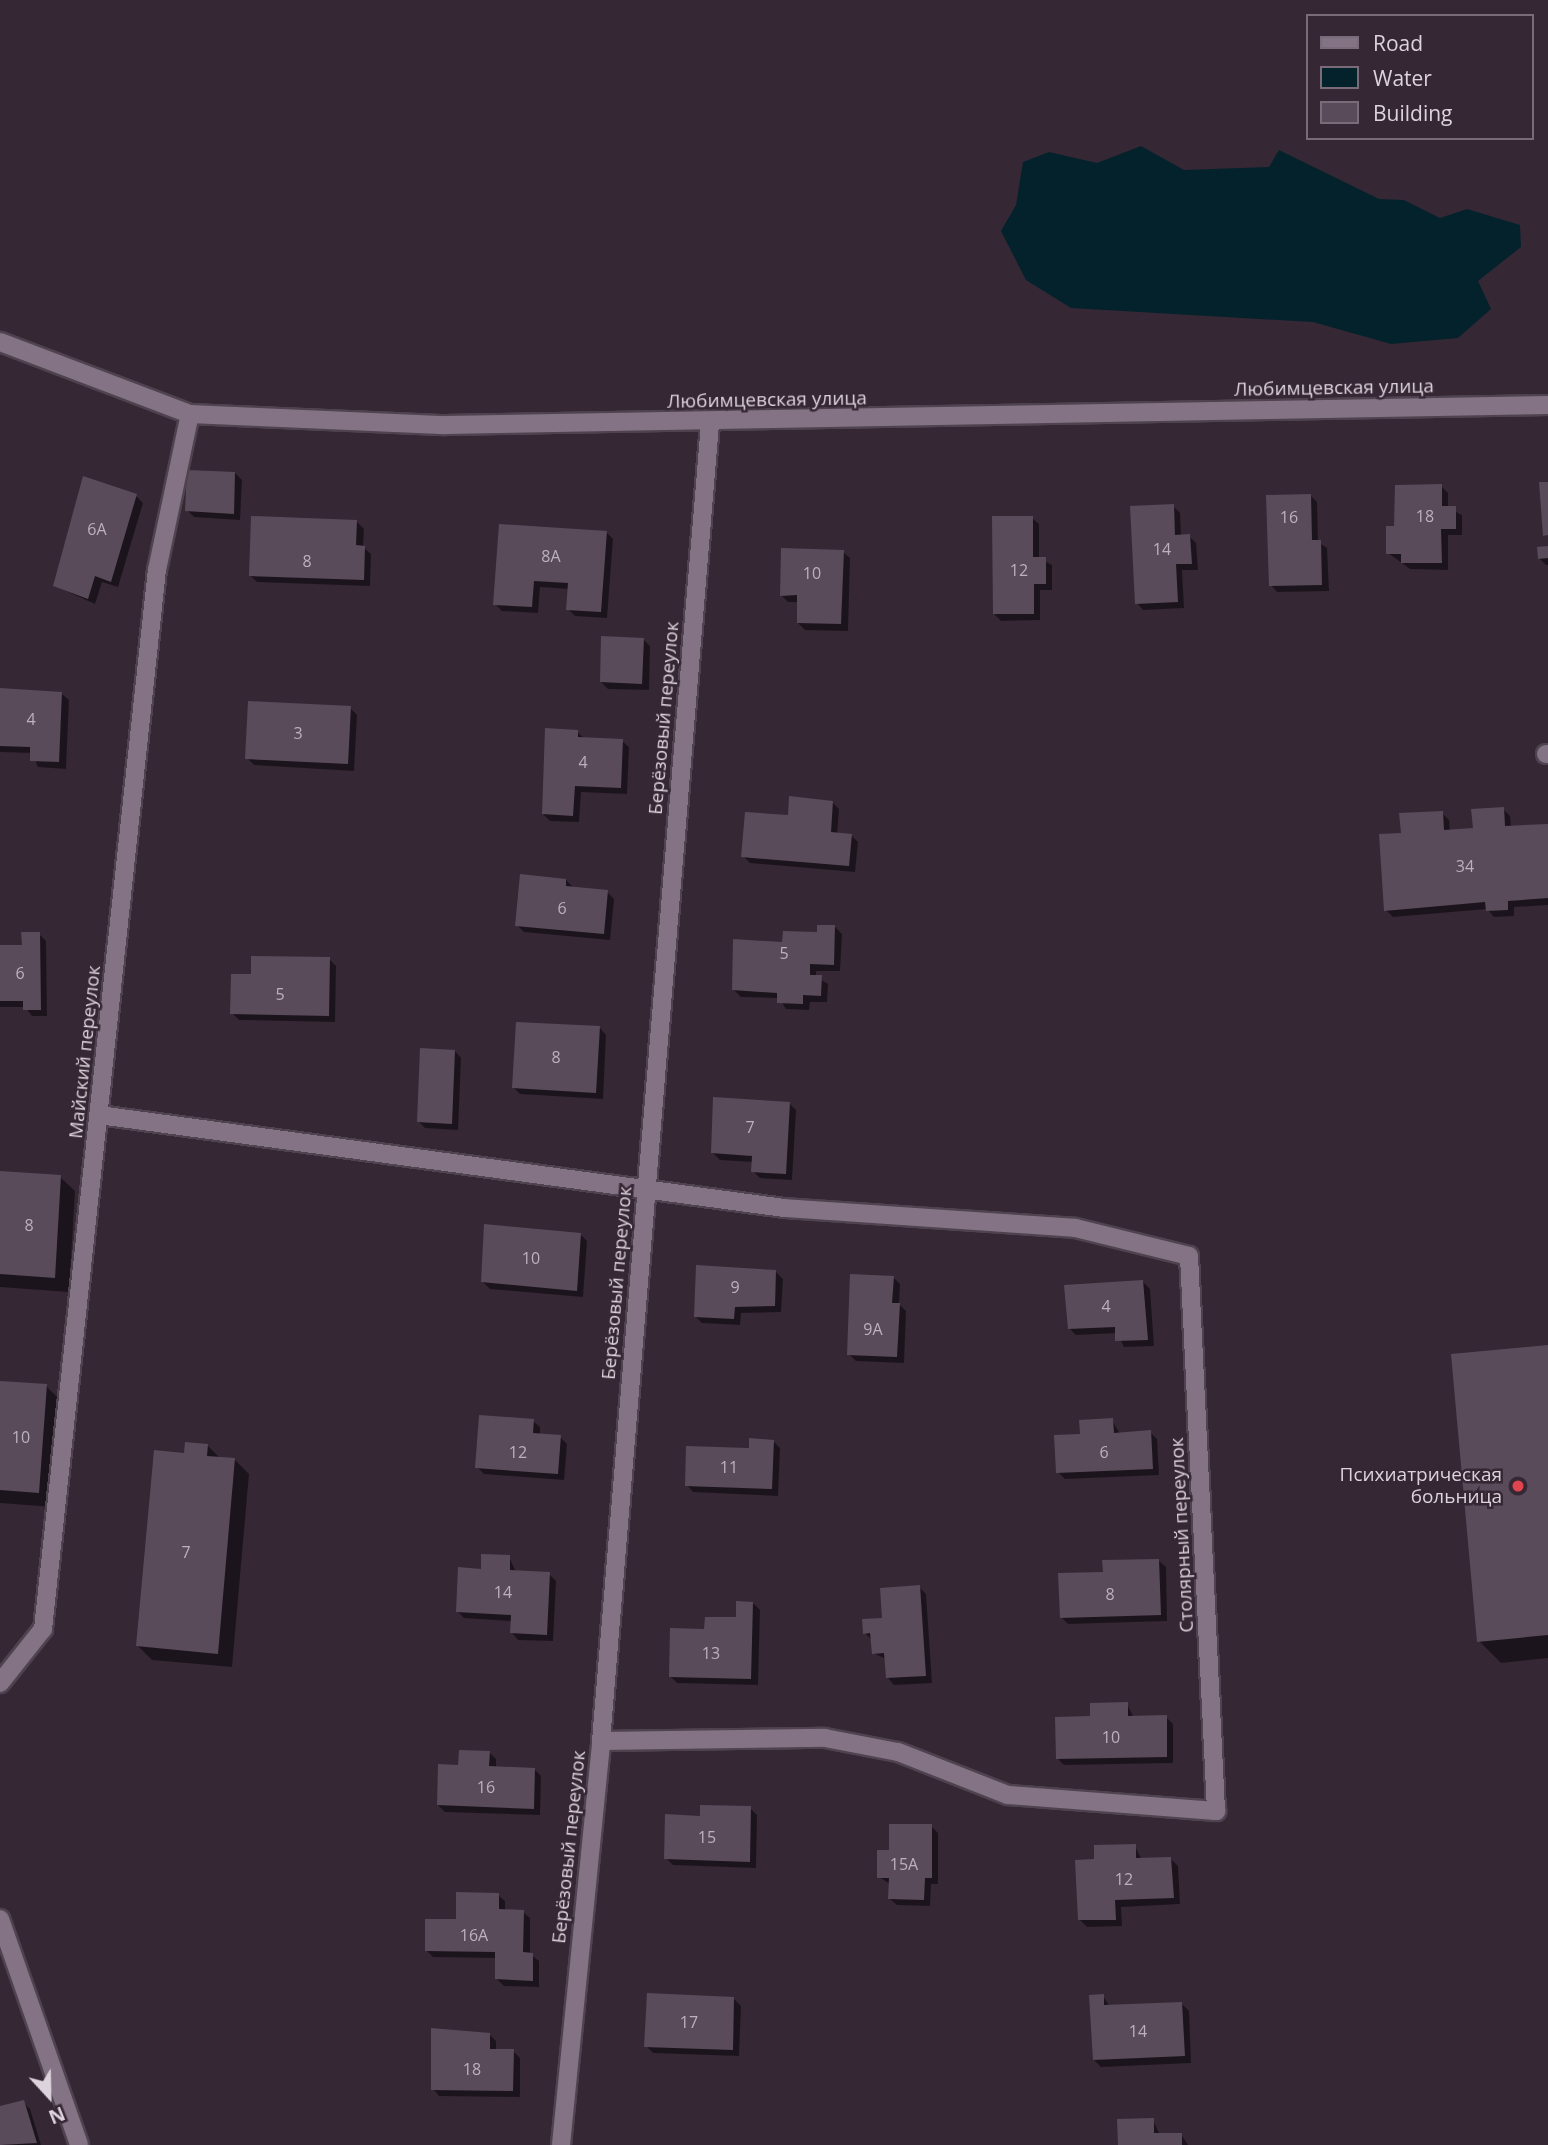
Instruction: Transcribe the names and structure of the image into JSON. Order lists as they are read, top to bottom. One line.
{"streets":{"street":["Любимцевская улица","Берёзовый переулок","Майский переулок","Столярный переулок"]},"crossings":[["Любимцевская улица","Берёзовый переулок"],["Любимцевская улица","Майский переулок"],["Берёзовый переулок","Столярный переулок"]],"places":["Психиатрическая больница"],"house_numbers":["18","16","6А","14","8А","8","12","10","4","3","4","34","6","5","6","5","8","7","8","10","9","4","9А","10","12","6","11","7","14","8","13","10","16","15","15А","12","16А","17","14","18"],"legend":["Road","Water","Building"],"north":"bottom"}
